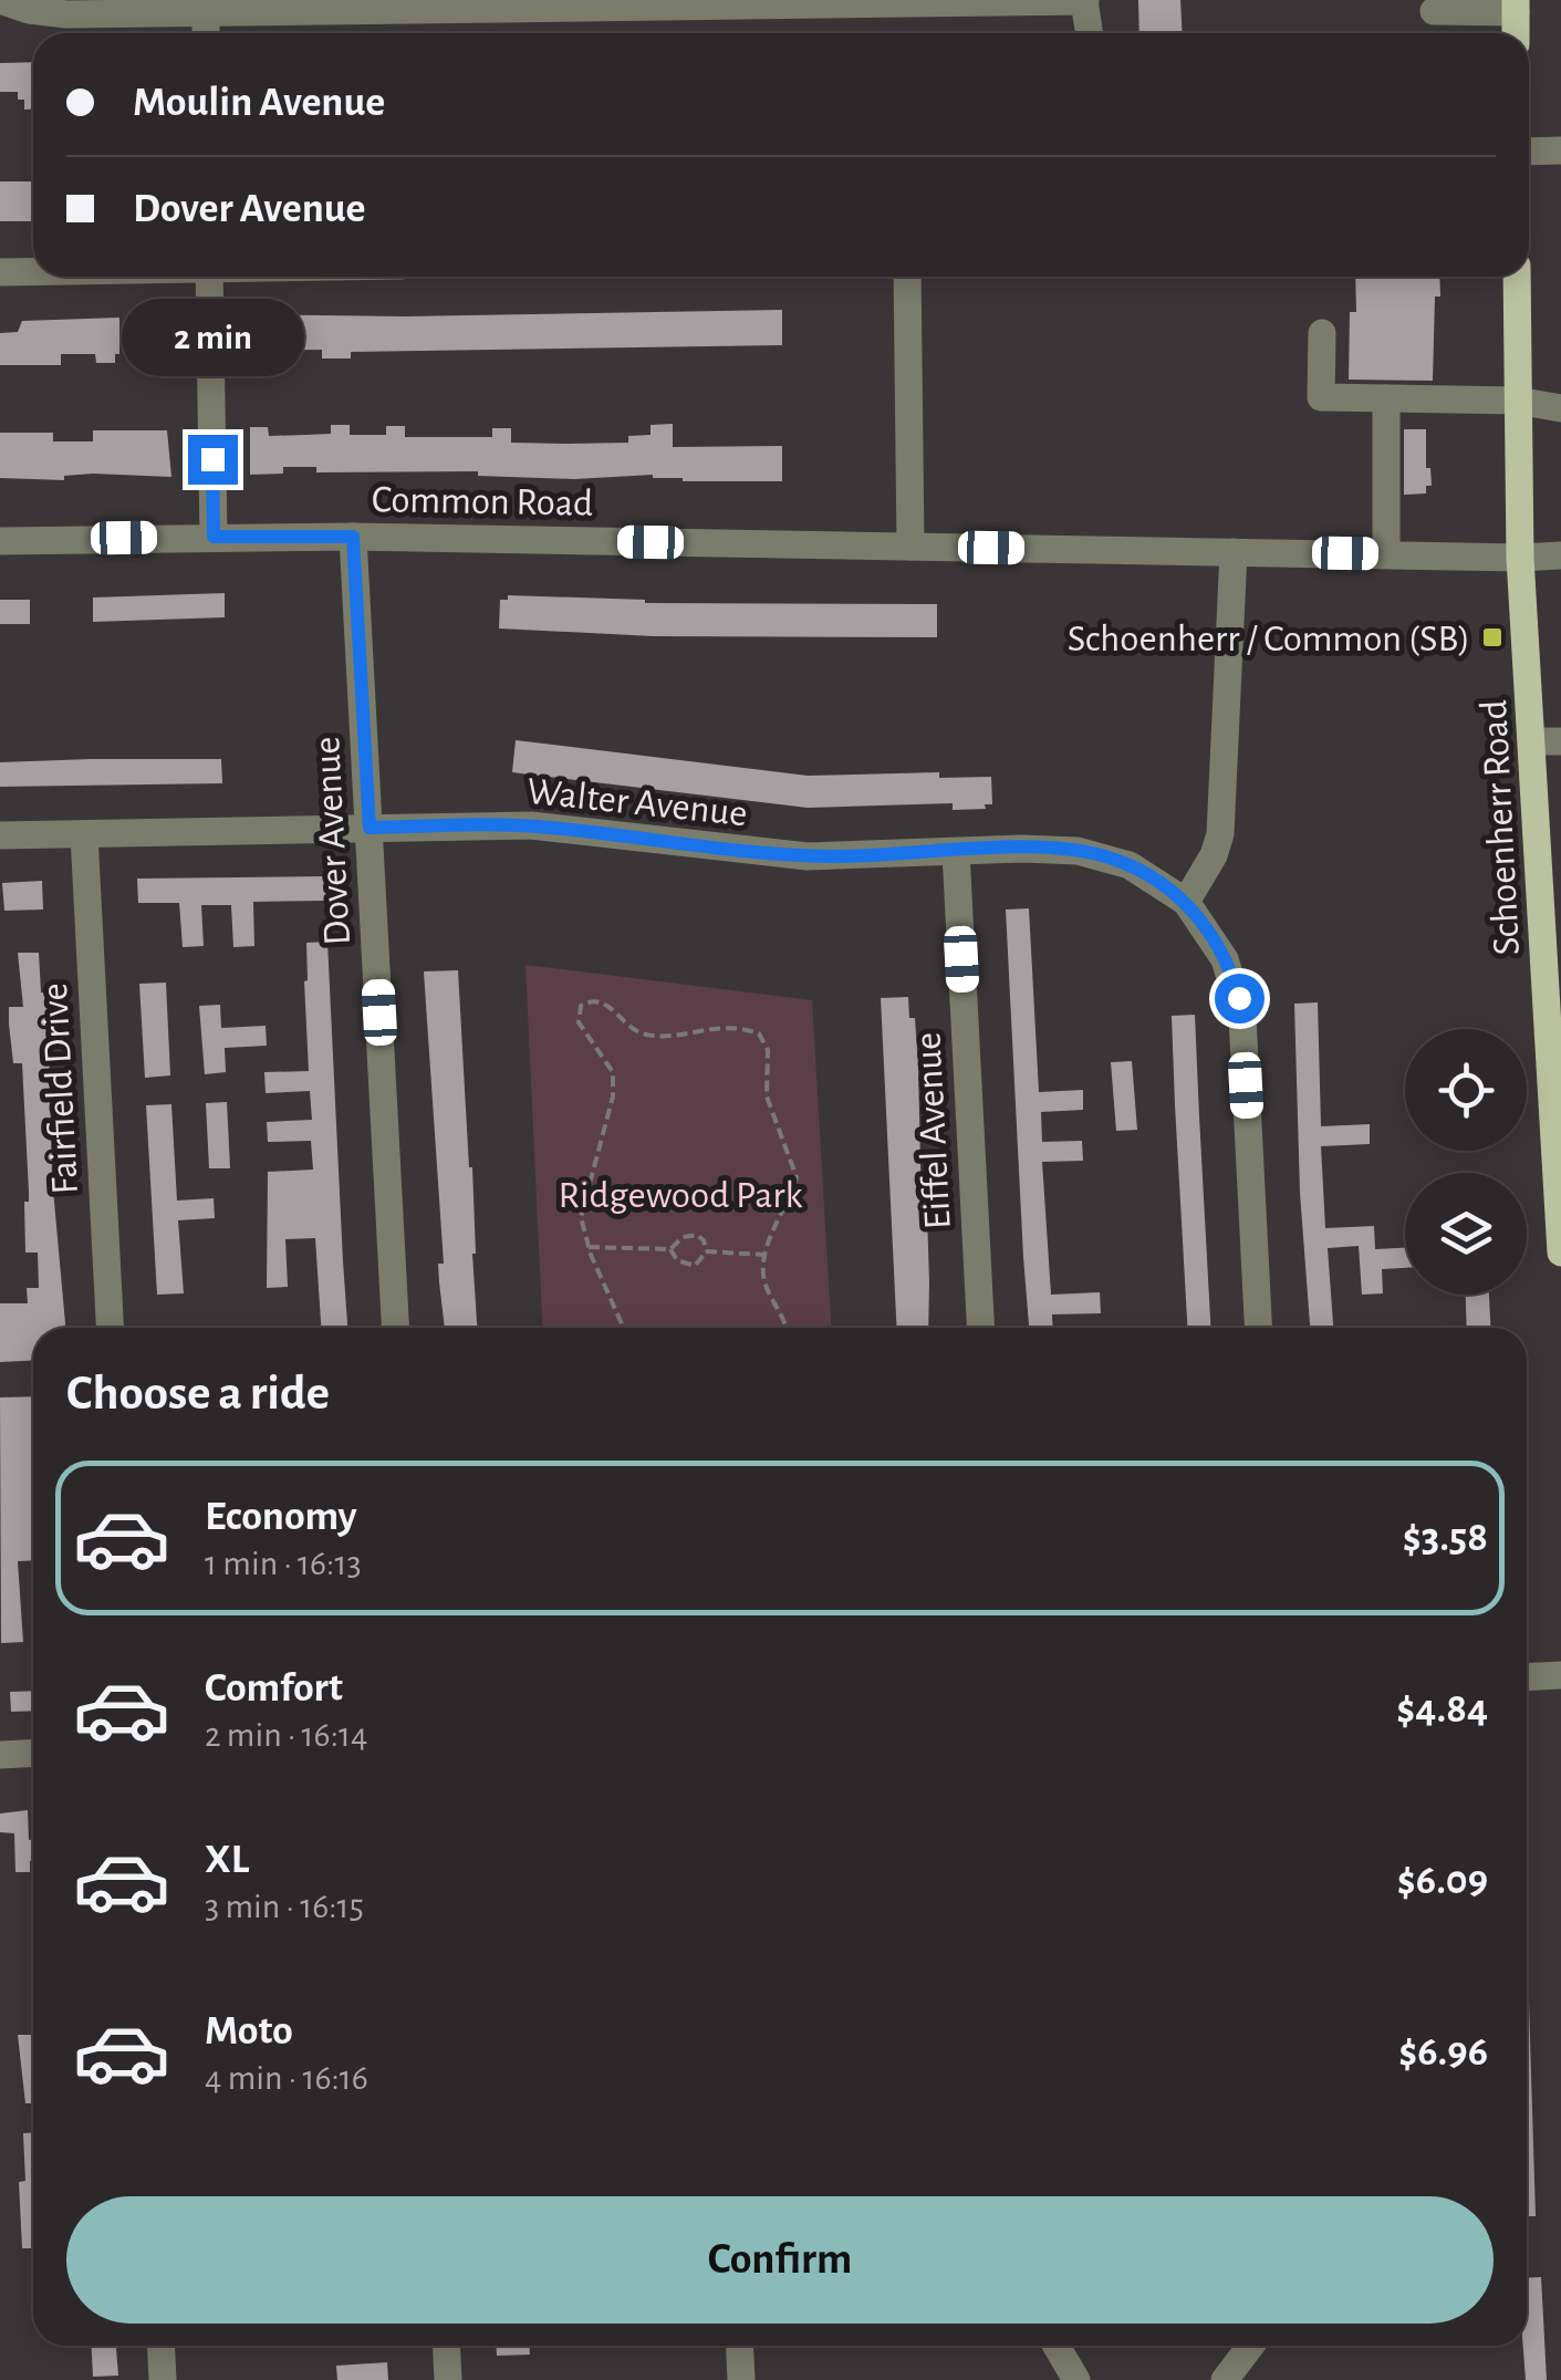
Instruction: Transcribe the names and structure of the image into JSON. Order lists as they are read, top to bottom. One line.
{"streets":{"main road":["Schoenherr Road"],"street":["Common Road","Walter Avenue","Dover Avenue","Fairfield Drive","Eiffel Avenue"]},"crossings":[["Common Road","Schoenherr Road"],["Common Road","Dover Avenue"],["Walter Avenue","Dover Avenue"],["Walter Avenue","Fairfield Drive"],["Walter Avenue","Eiffel Avenue"]],"parks":["Ridgewood Park"],"places":{"transit":["Schoenherr / Common (SB)"]},"page":{"banner":["Moulin Avenue","Dover Avenue"],"bubble":"2 min","heading":"Choose a ride","list":[{"name":"Economy","note":"1 min · 16:13","value":"$3.58"},{"name":"Comfort","note":"2 min · 16:14","value":"$4.84"},{"name":"XL","note":"3 min · 16:15","value":"$6.09"},{"name":"Moto","note":"4 min · 16:16","value":"$6.96"}],"buttons":"Confirm"}}
